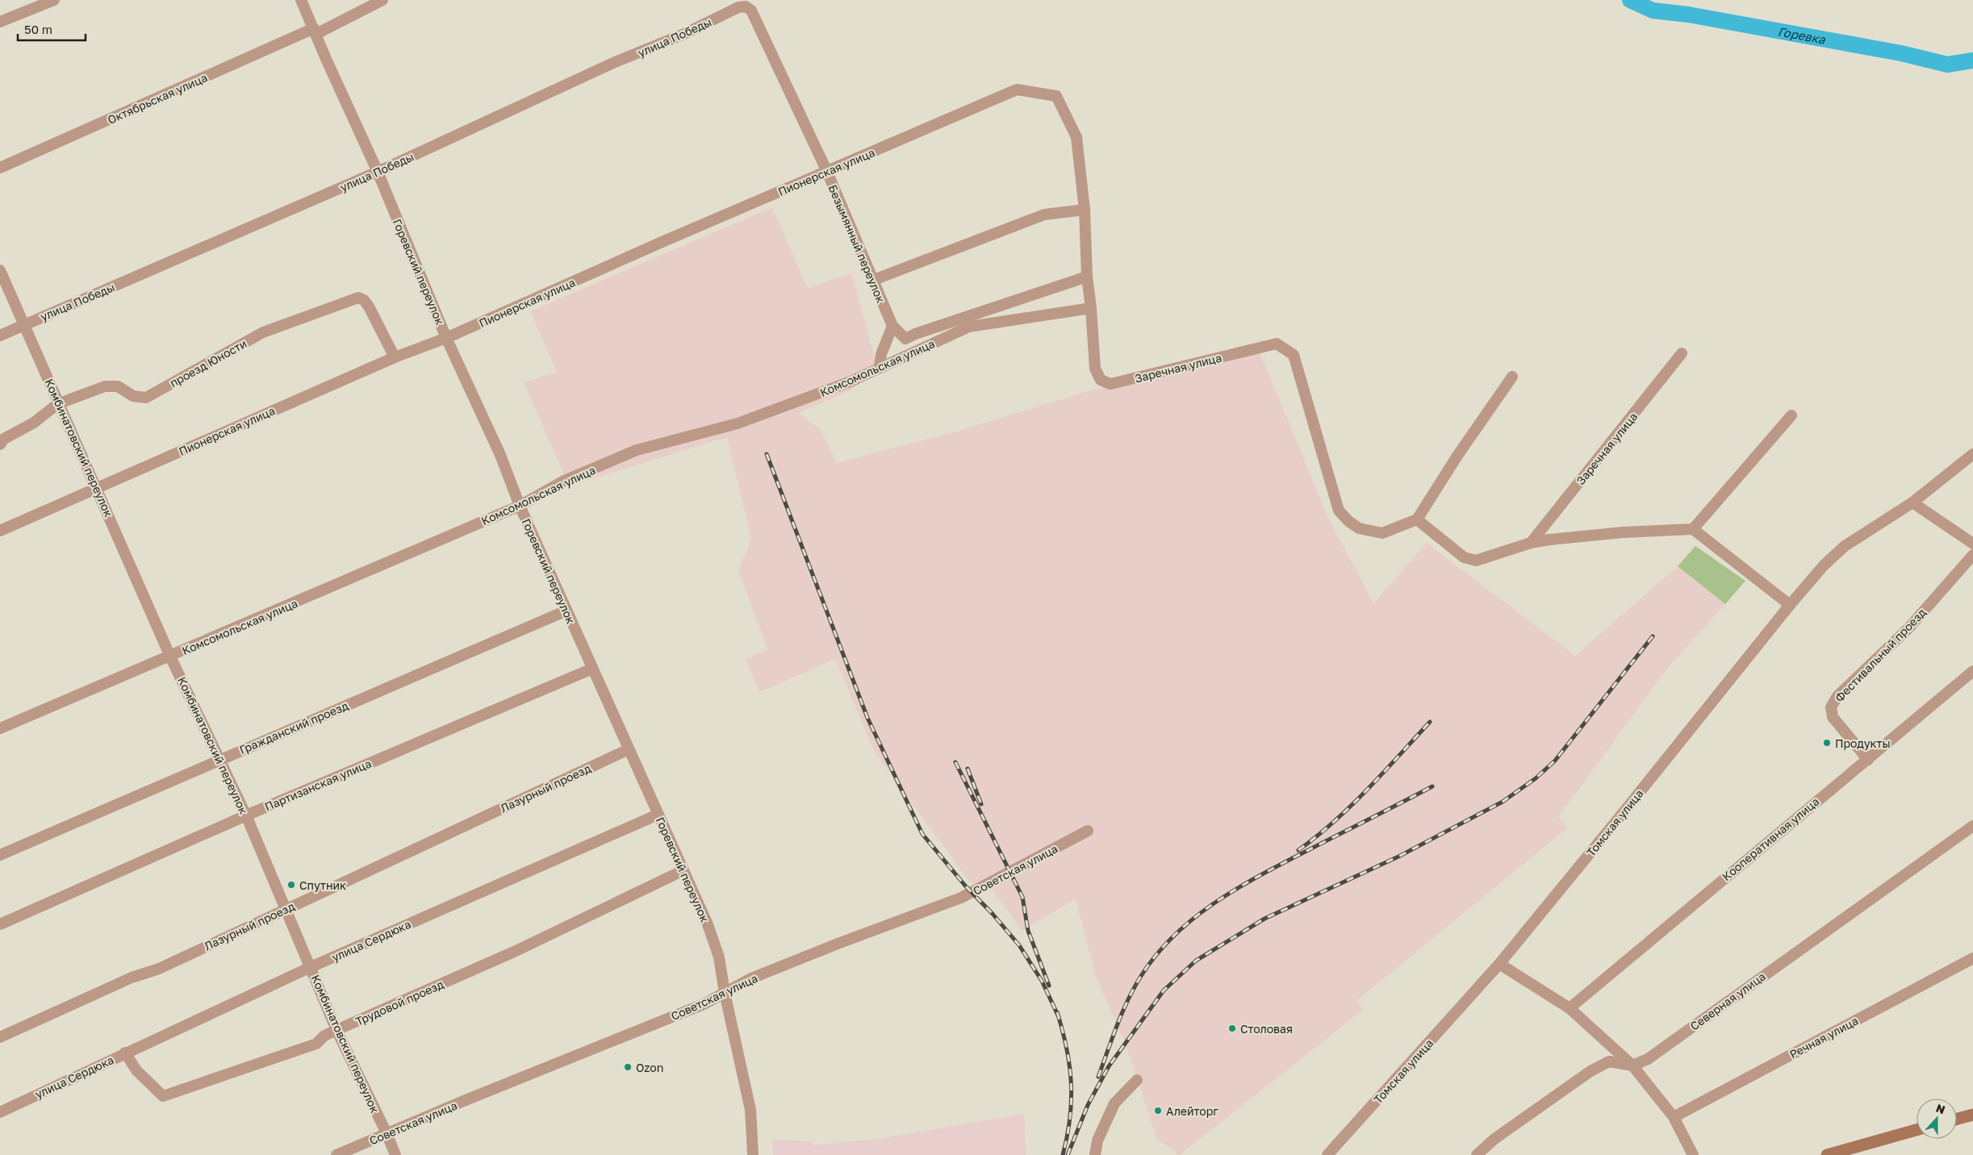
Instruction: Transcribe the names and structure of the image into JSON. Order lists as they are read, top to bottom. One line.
{"streets":{"street":["улица Победы","Октябрьская улица","Пионерская улица","Безымянный переулок","Горевский переулок","проезд Юности","Комсомольская улица","Заречная улица","Комбинатовский переулок","Фестивальный проезд","Гражданский проезд","Партизанская улица","Лазурный проезд","Томская улица","Кооперативная улица","Советская улица","улица Сердюка","Северная улица","Трудовой проезд","Речная улица"]},"crossings":[["улица Победы","Безымянный переулок"],["улица Победы","Горевский переулок"],["улица Победы","Комбинатовский переулок"],["Октябрьская улица","Горевский переулок"],["Пионерская улица","Безымянный переулок"],["Пионерская улица","Горевский переулок"],["Пионерская улица","проезд Юности"],["Пионерская улица","Заречная улица"],["Пионерская улица","Комбинатовский переулок"],["Горевский переулок","Комсомольская улица"],["Горевский переулок","Гражданский проезд"],["Горевский переулок","Партизанская улица"],["Горевский переулок","Лазурный проезд"],["Горевский переулок","Советская улица"],["Горевский переулок","улица Сердюка"],["Горевский переулок","Трудовой проезд"],["проезд Юности","Комбинатовский переулок"],["Комсомольская улица","Заречная улица"],["Комсомольская улица","Комбинатовский переулок"],["Комбинатовский переулок","Гражданский проезд"],["Комбинатовский переулок","Партизанская улица"],["Комбинатовский переулок","Лазурный проезд"],["Комбинатовский переулок","Советская улица"],["Комбинатовский переулок","улица Сердюка"],["Комбинатовский переулок","Трудовой проезд"],["Фестивальный проезд","Кооперативная улица"],["улица Сердюка","Трудовой проезд"]],"water":["Горевка"],"places":["Продукты","Спутник","Столовая","Ozon","Алейторг"],"scale_bar":"50 m","north":"top"}
